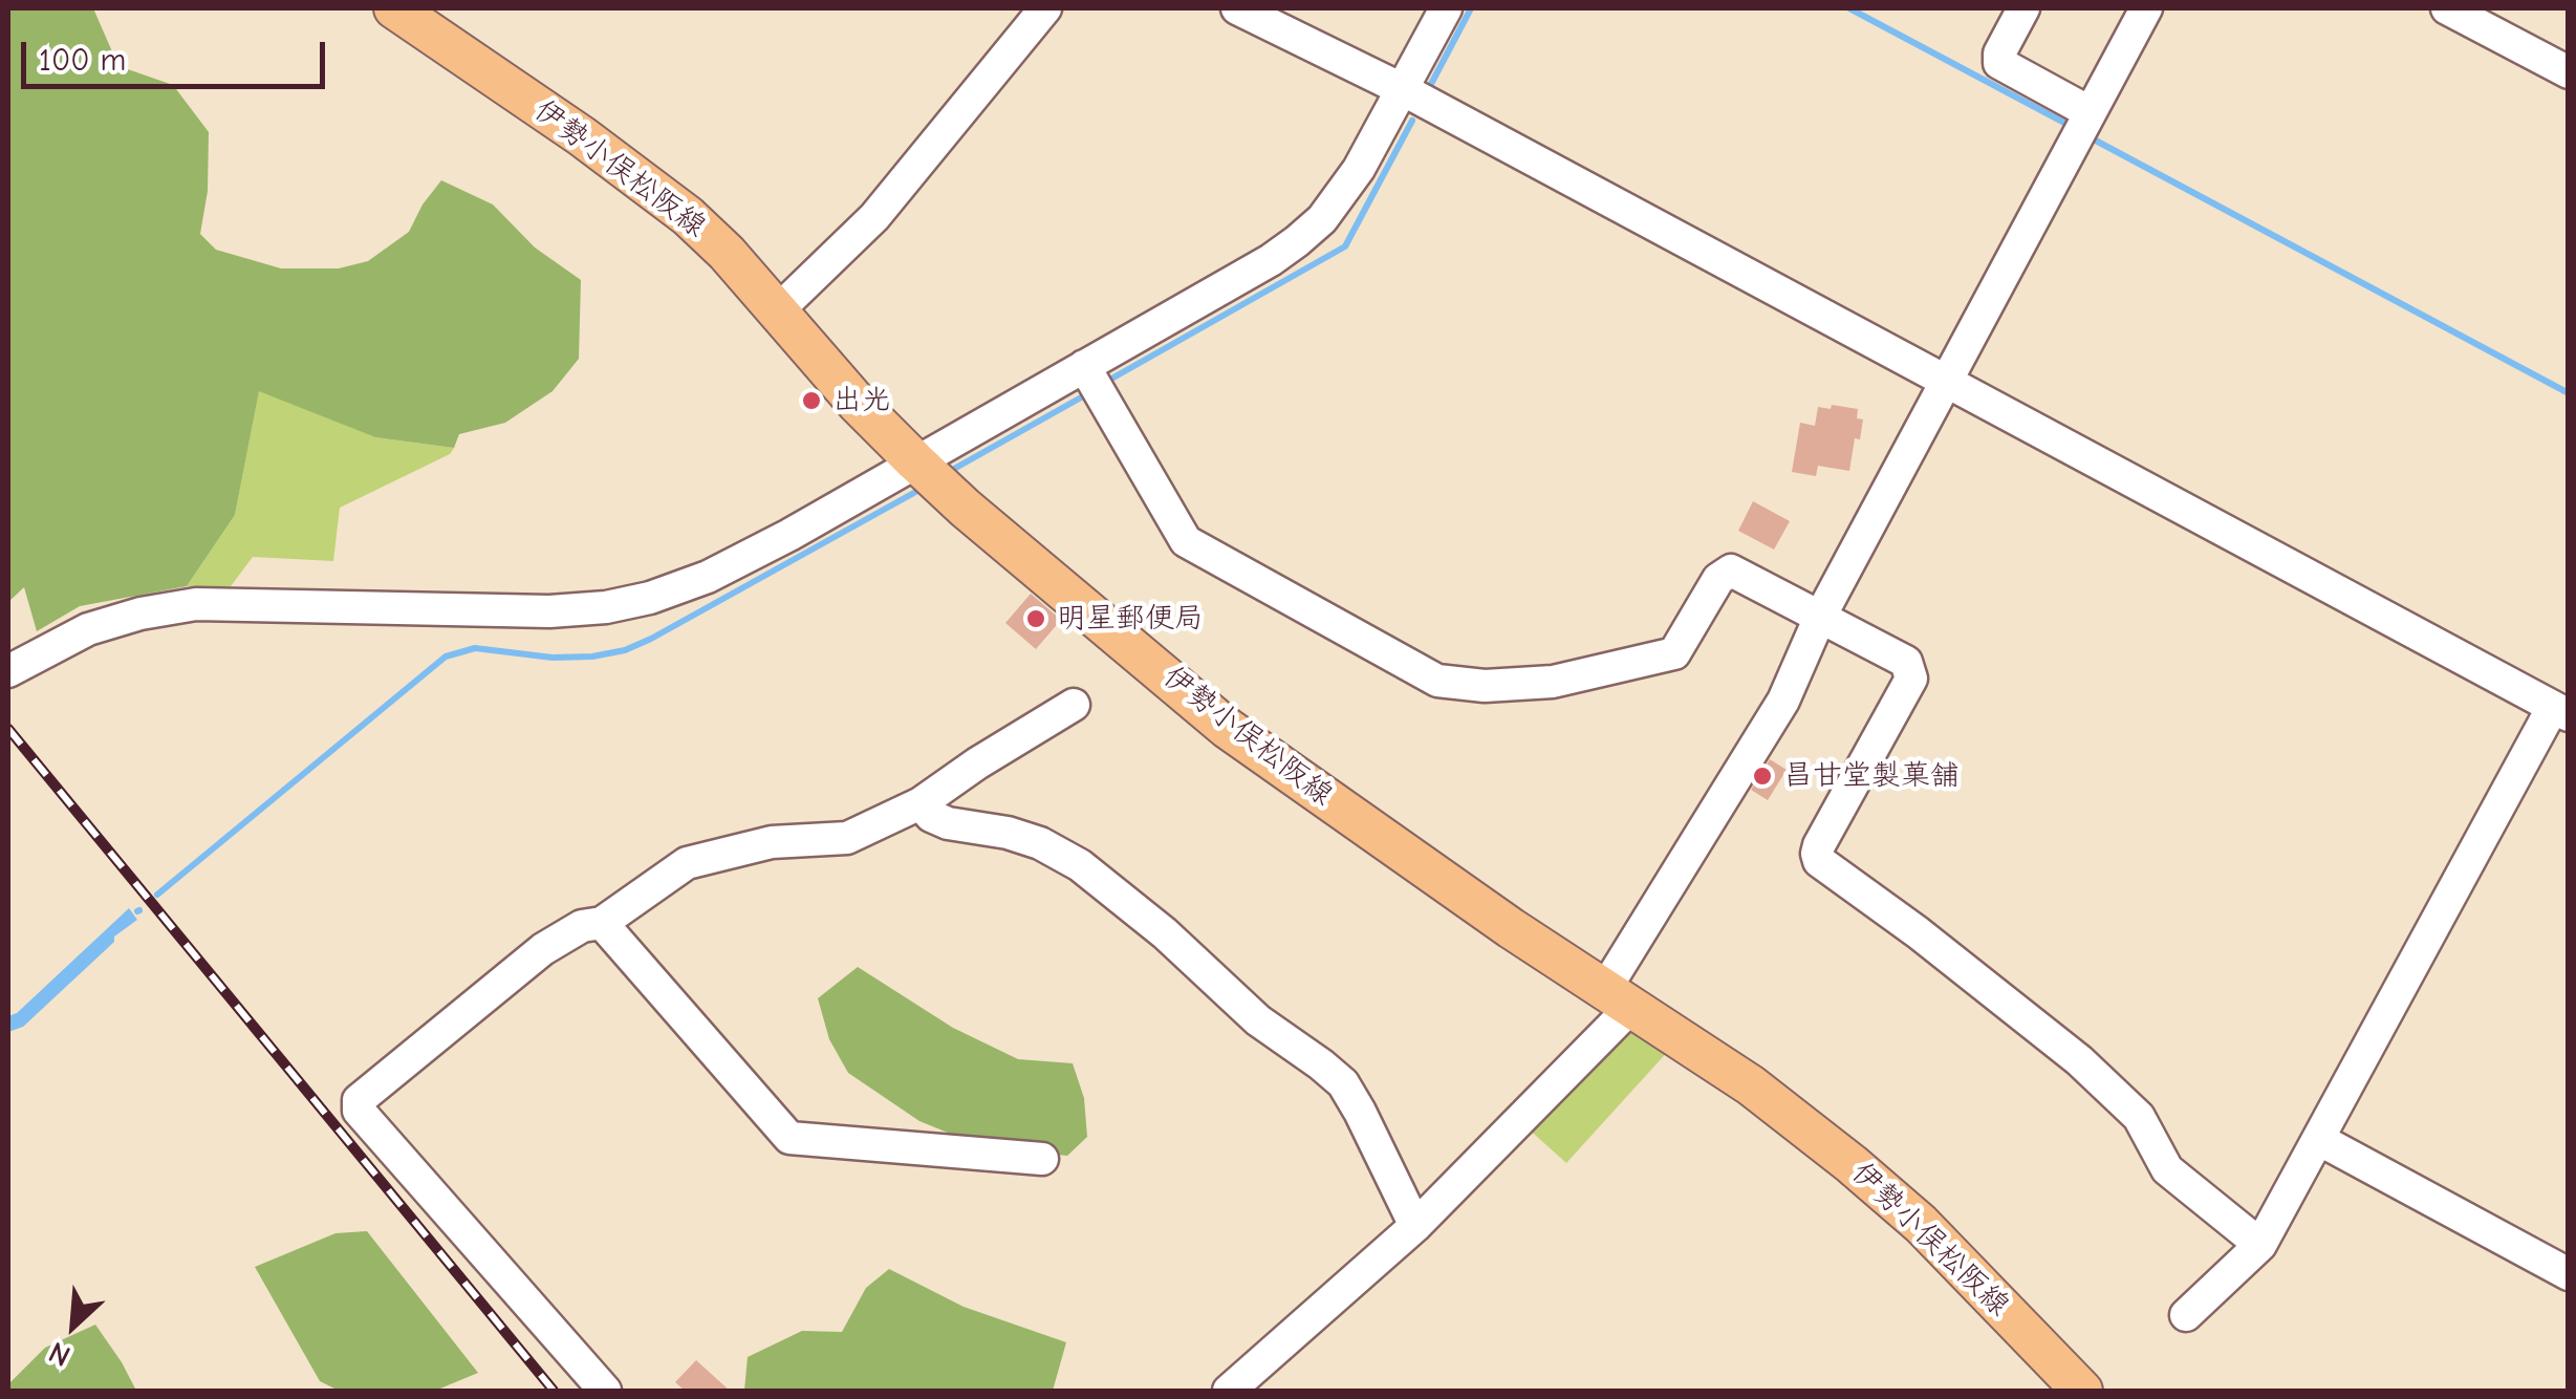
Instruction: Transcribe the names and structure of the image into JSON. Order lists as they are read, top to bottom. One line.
{"streets":{"main road":["伊勢小俣松阪線"]},"places":["出光","明星郵便局","昌甘堂製菓舗"],"scale_bar":"100 m","north":"bottom left"}
